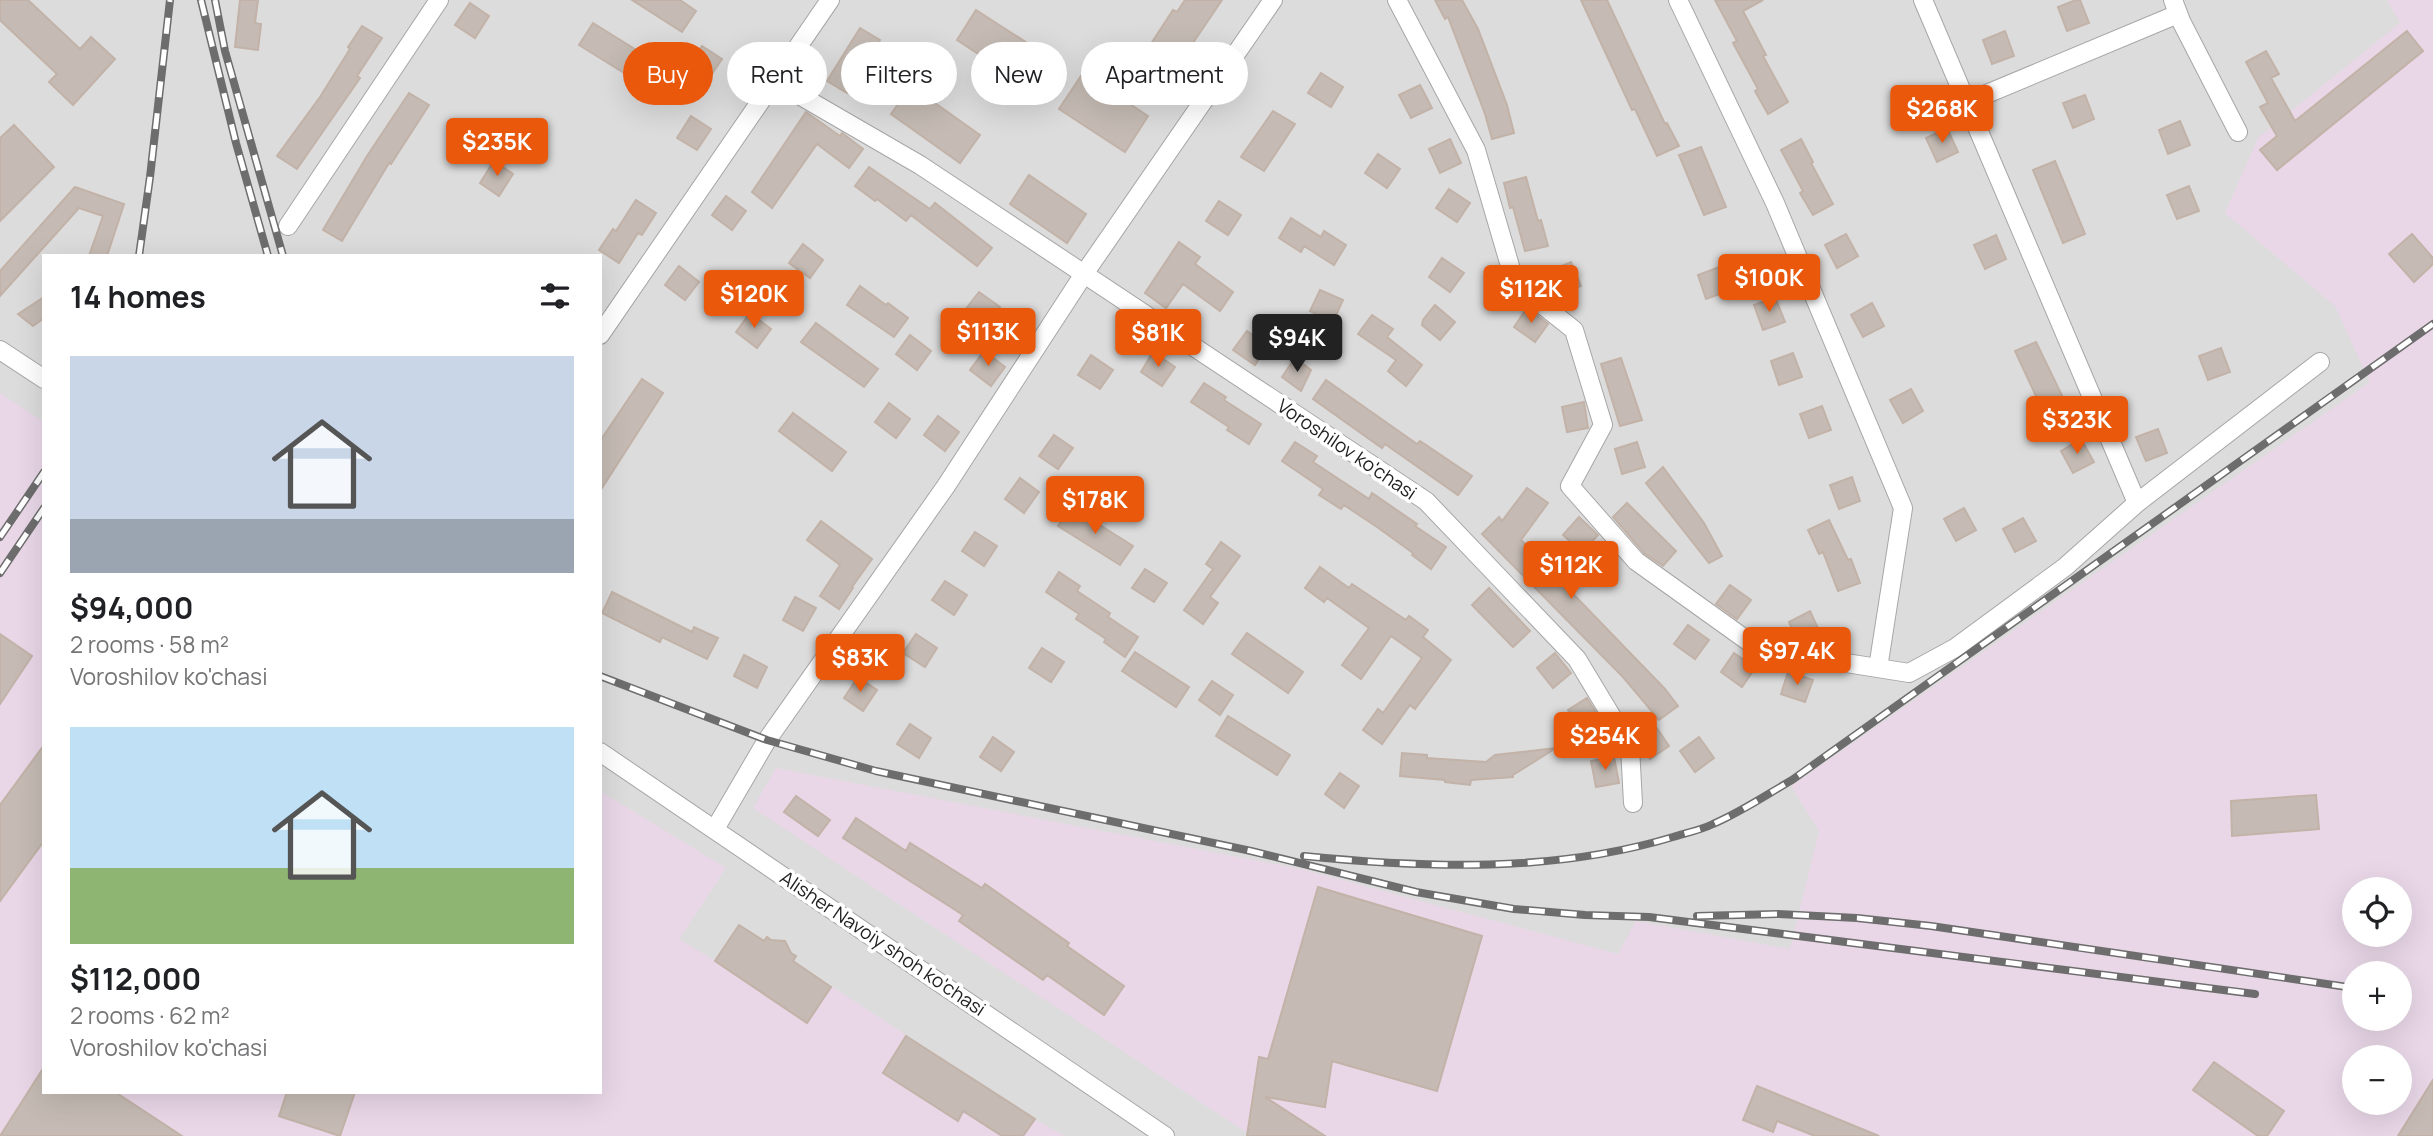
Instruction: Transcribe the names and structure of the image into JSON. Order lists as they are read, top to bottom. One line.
{"streets":{"street":["Voroshilov ko'chasi","Alisher Navoiy shoh ko'chasi"]},"page":{"chip":["Buy","Rent","Filters","New","Apartment"],"price":["$268K","$235K","$100K","$112K","$120K","$113K","$81K","$94K","$323K","$178K","$112K","$97.4K","$83K","$254K"],"heading":"14 homes","list":[{"name":"$94,000","note":"2 rooms · 58 m² · Voroshilov ko'chasi"},{"name":"$112,000","note":"2 rooms · 62 m² · Voroshilov ko'chasi"}],"map_buttons":["+","−"]}}
